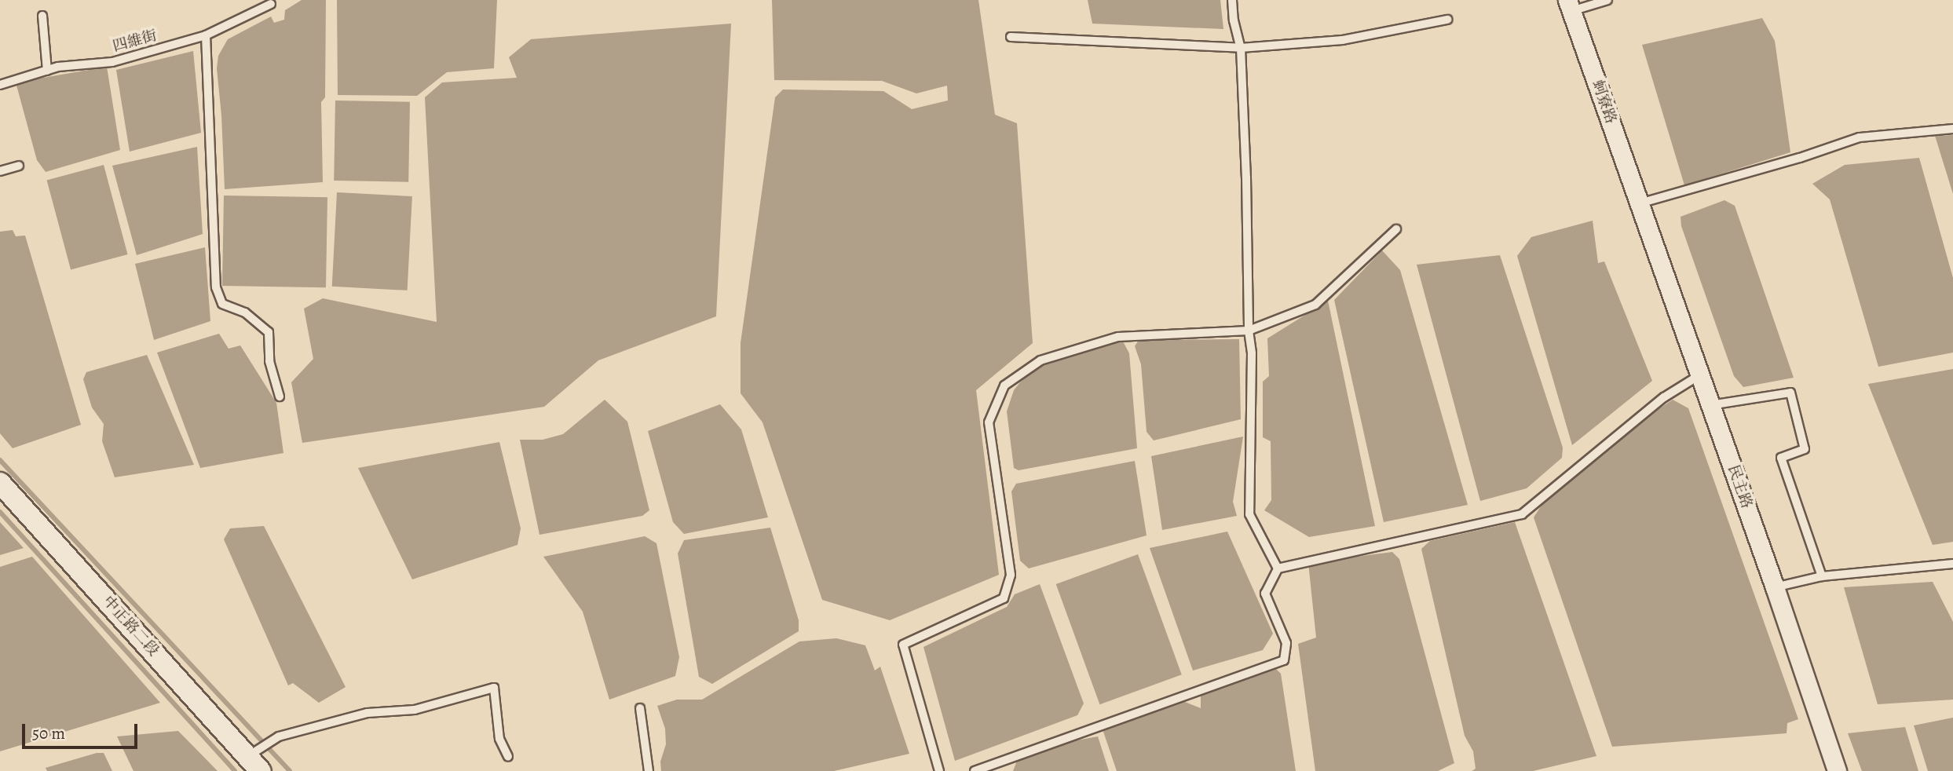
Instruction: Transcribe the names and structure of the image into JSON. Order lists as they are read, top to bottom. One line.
{"streets":{"main road":["中正路二段"],"street":["蚵寮路","民主路"],"lane":["四維街"]},"crossings":[["蚵寮路","民主路"]],"scale_bar":"50 m"}
